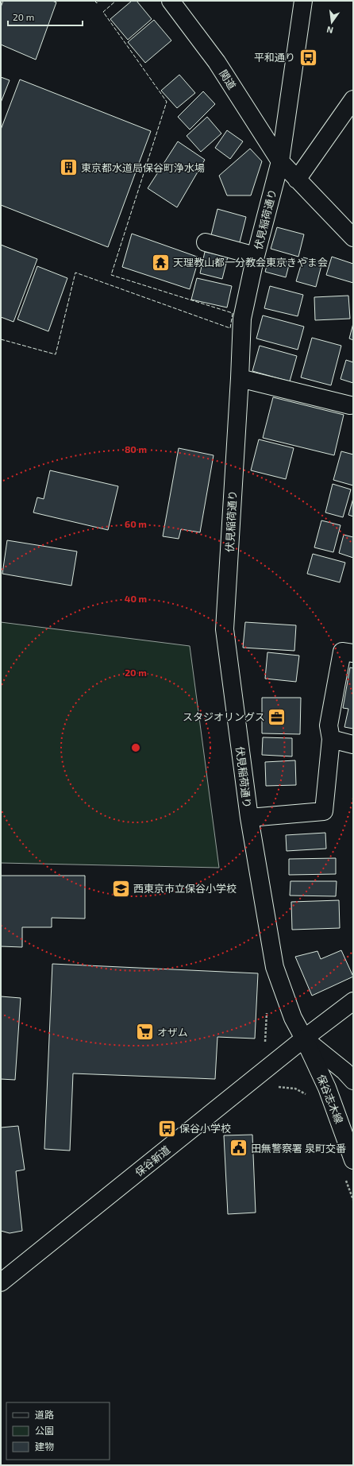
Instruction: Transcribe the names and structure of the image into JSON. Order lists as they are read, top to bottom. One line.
{"streets":{"street":["関道","伏見稲荷通り","保谷志木線","保谷新道"]},"crossings":[["関道","伏見稲荷通り"],["伏見稲荷通り","保谷志木線"],["伏見稲荷通り","保谷新道"],["保谷志木線","保谷新道"]],"places":{"bus stop":["平和通り","保谷小学校"],"building":["東京都水道局保谷町浄水場"],"temple":["天理教山都一分教会東京きやま会"],"office":["スタジオリングス"],"school or university":["西東京市立保谷小学校"],"supermarket":["オザム"],"public building":["田無警察署 泉町交番"]},"legend":["道路","公園","建物"],"scale_bar":"20 m","north":"bottom","rings":["80 m","60 m","40 m","20 m"]}
